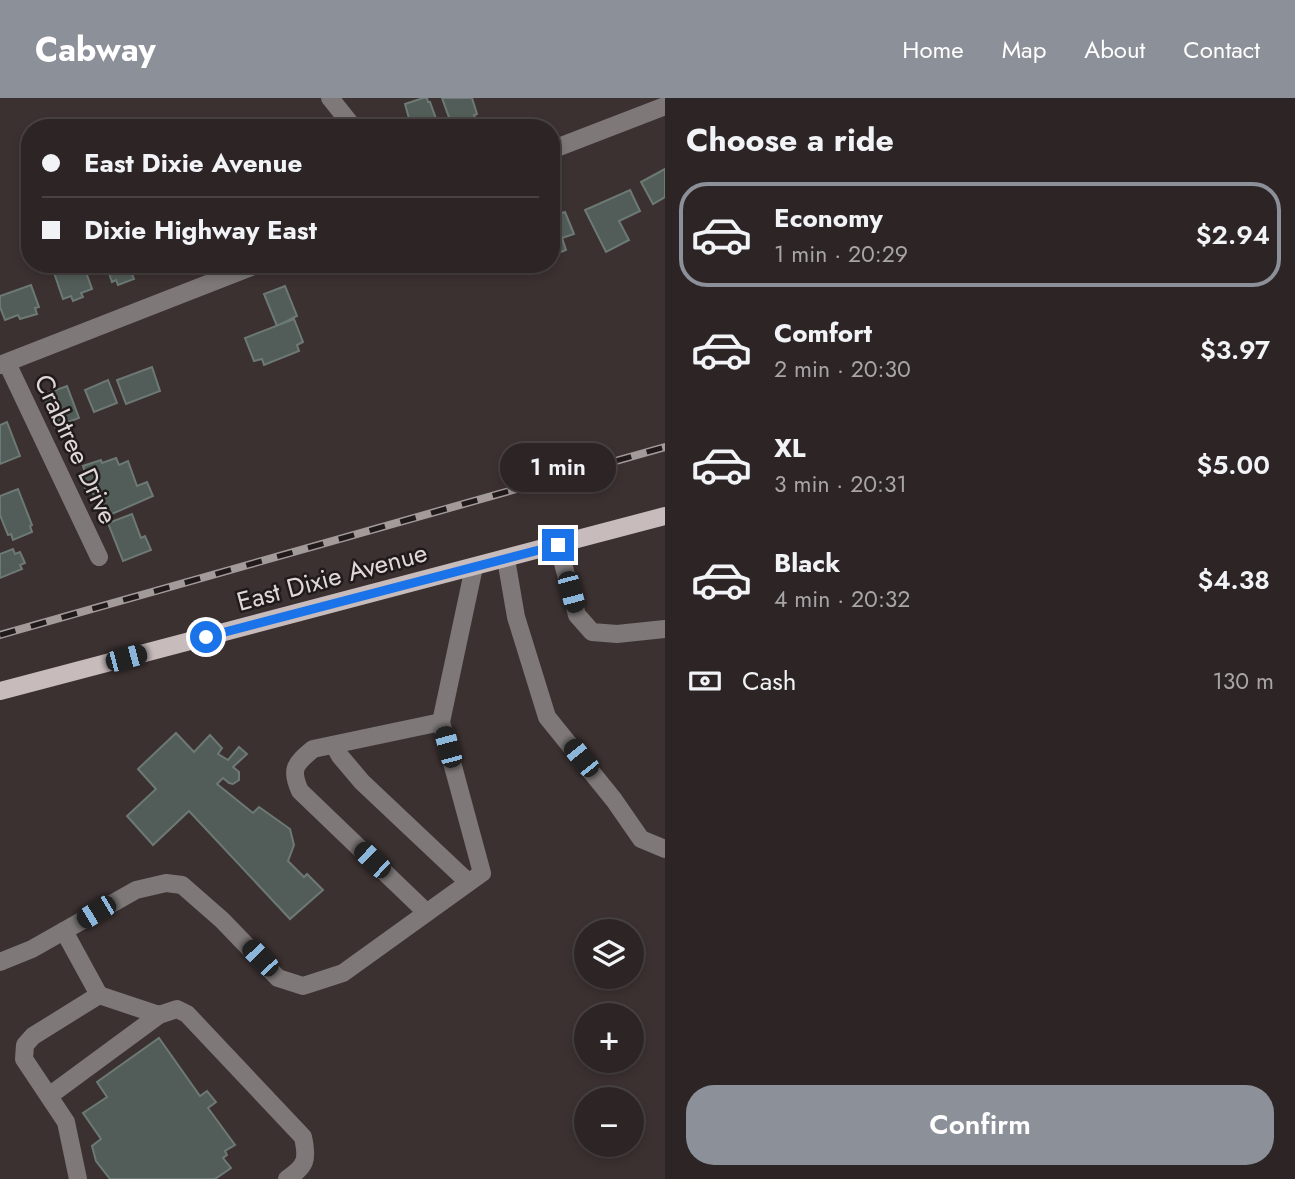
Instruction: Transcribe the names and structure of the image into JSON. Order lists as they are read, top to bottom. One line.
{"streets":{"main road":["East Dixie Avenue"],"street":["Crabtree Drive"]},"page":{"header":"Cabway","nav":["Home","Map","About","Contact"],"heading":"Choose a ride","banner":["East Dixie Avenue","Dixie Highway East"],"list":[{"name":"Economy","note":"1 min · 20:29","value":"$2.94"},{"name":"Comfort","note":"2 min · 20:30","value":"$3.97"},{"name":"XL","note":"3 min · 20:31","value":"$5.00"},{"name":"Black","note":"4 min · 20:32","value":"$4.38"}],"bubble":"1 min","pay":["Cash","130 m"],"map_buttons":["+","−"],"buttons":"Confirm"}}
